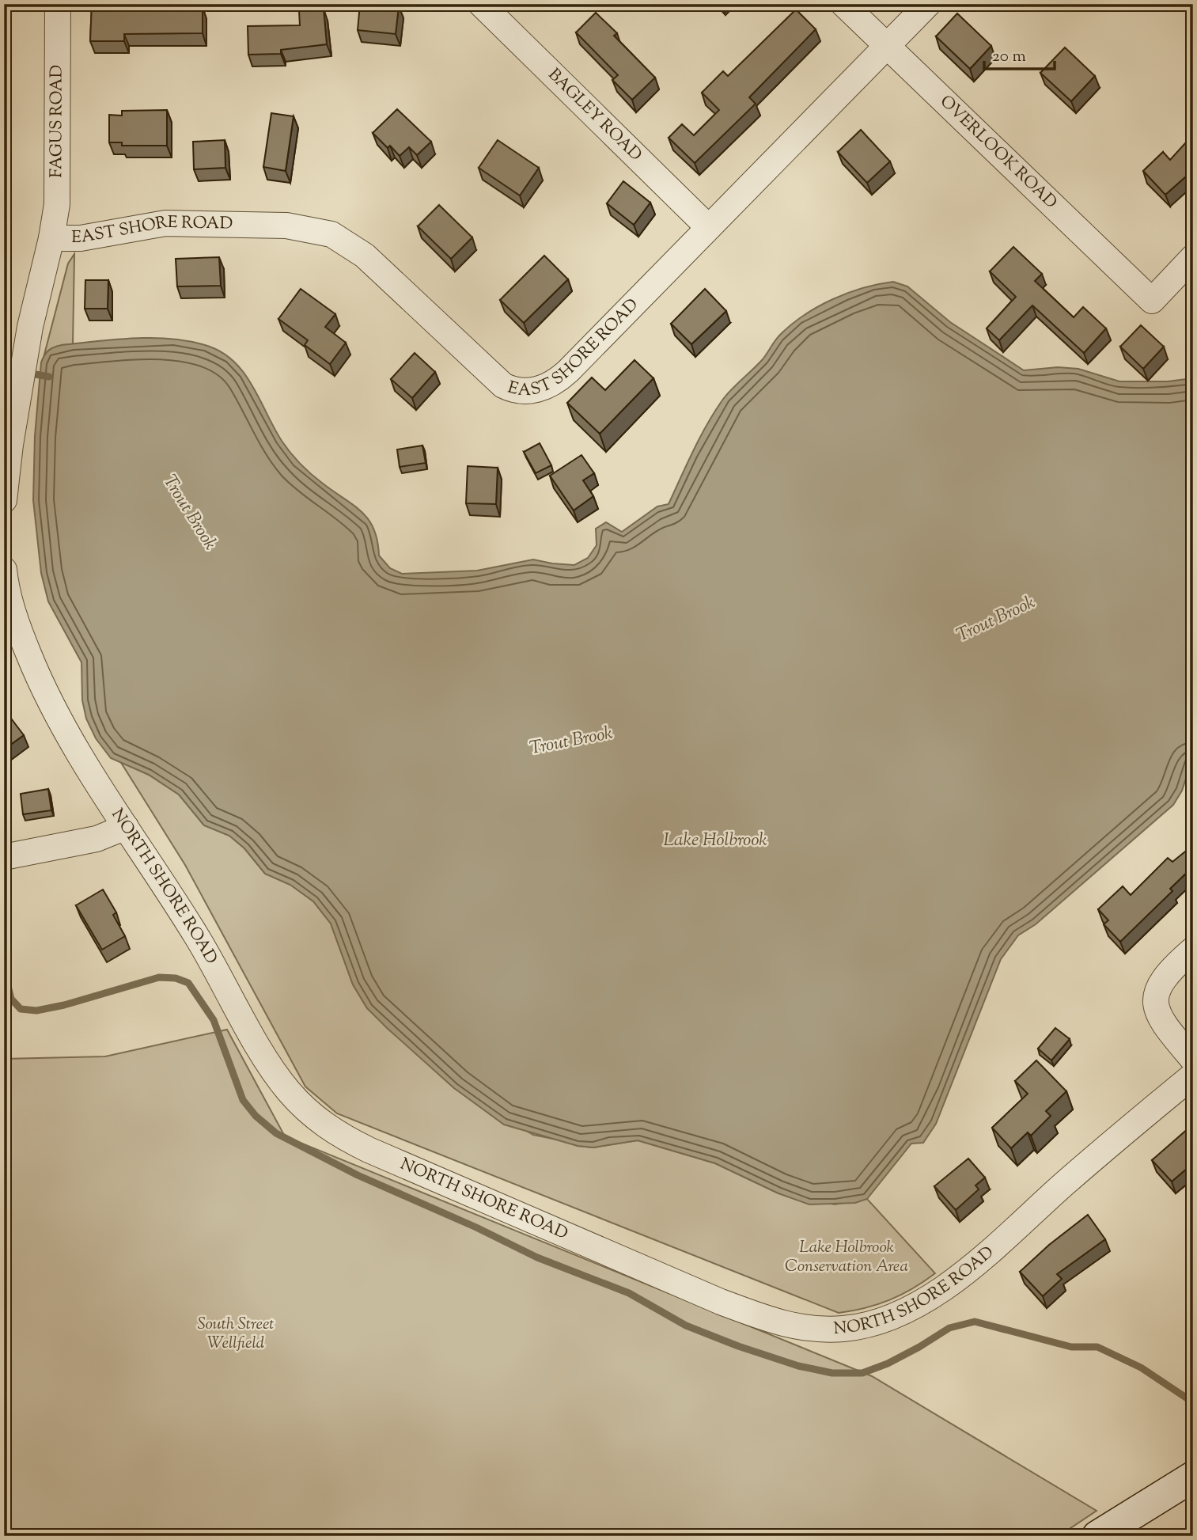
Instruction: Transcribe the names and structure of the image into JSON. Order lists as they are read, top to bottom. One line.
{"streets":{"street":["BAGLEY ROAD","FAGUS ROAD","OVERLOOK ROAD","EAST SHORE ROAD","NORTH SHORE ROAD"]},"crossings":[["BAGLEY ROAD","EAST SHORE ROAD"],["FAGUS ROAD","EAST SHORE ROAD"],["OVERLOOK ROAD","EAST SHORE ROAD"]],"water":["Trout Brook","Lake Holbrook"],"parks":["Lake Holbrook Conservation Area","South Street Wellfield"],"scale_bar":"20 m"}
